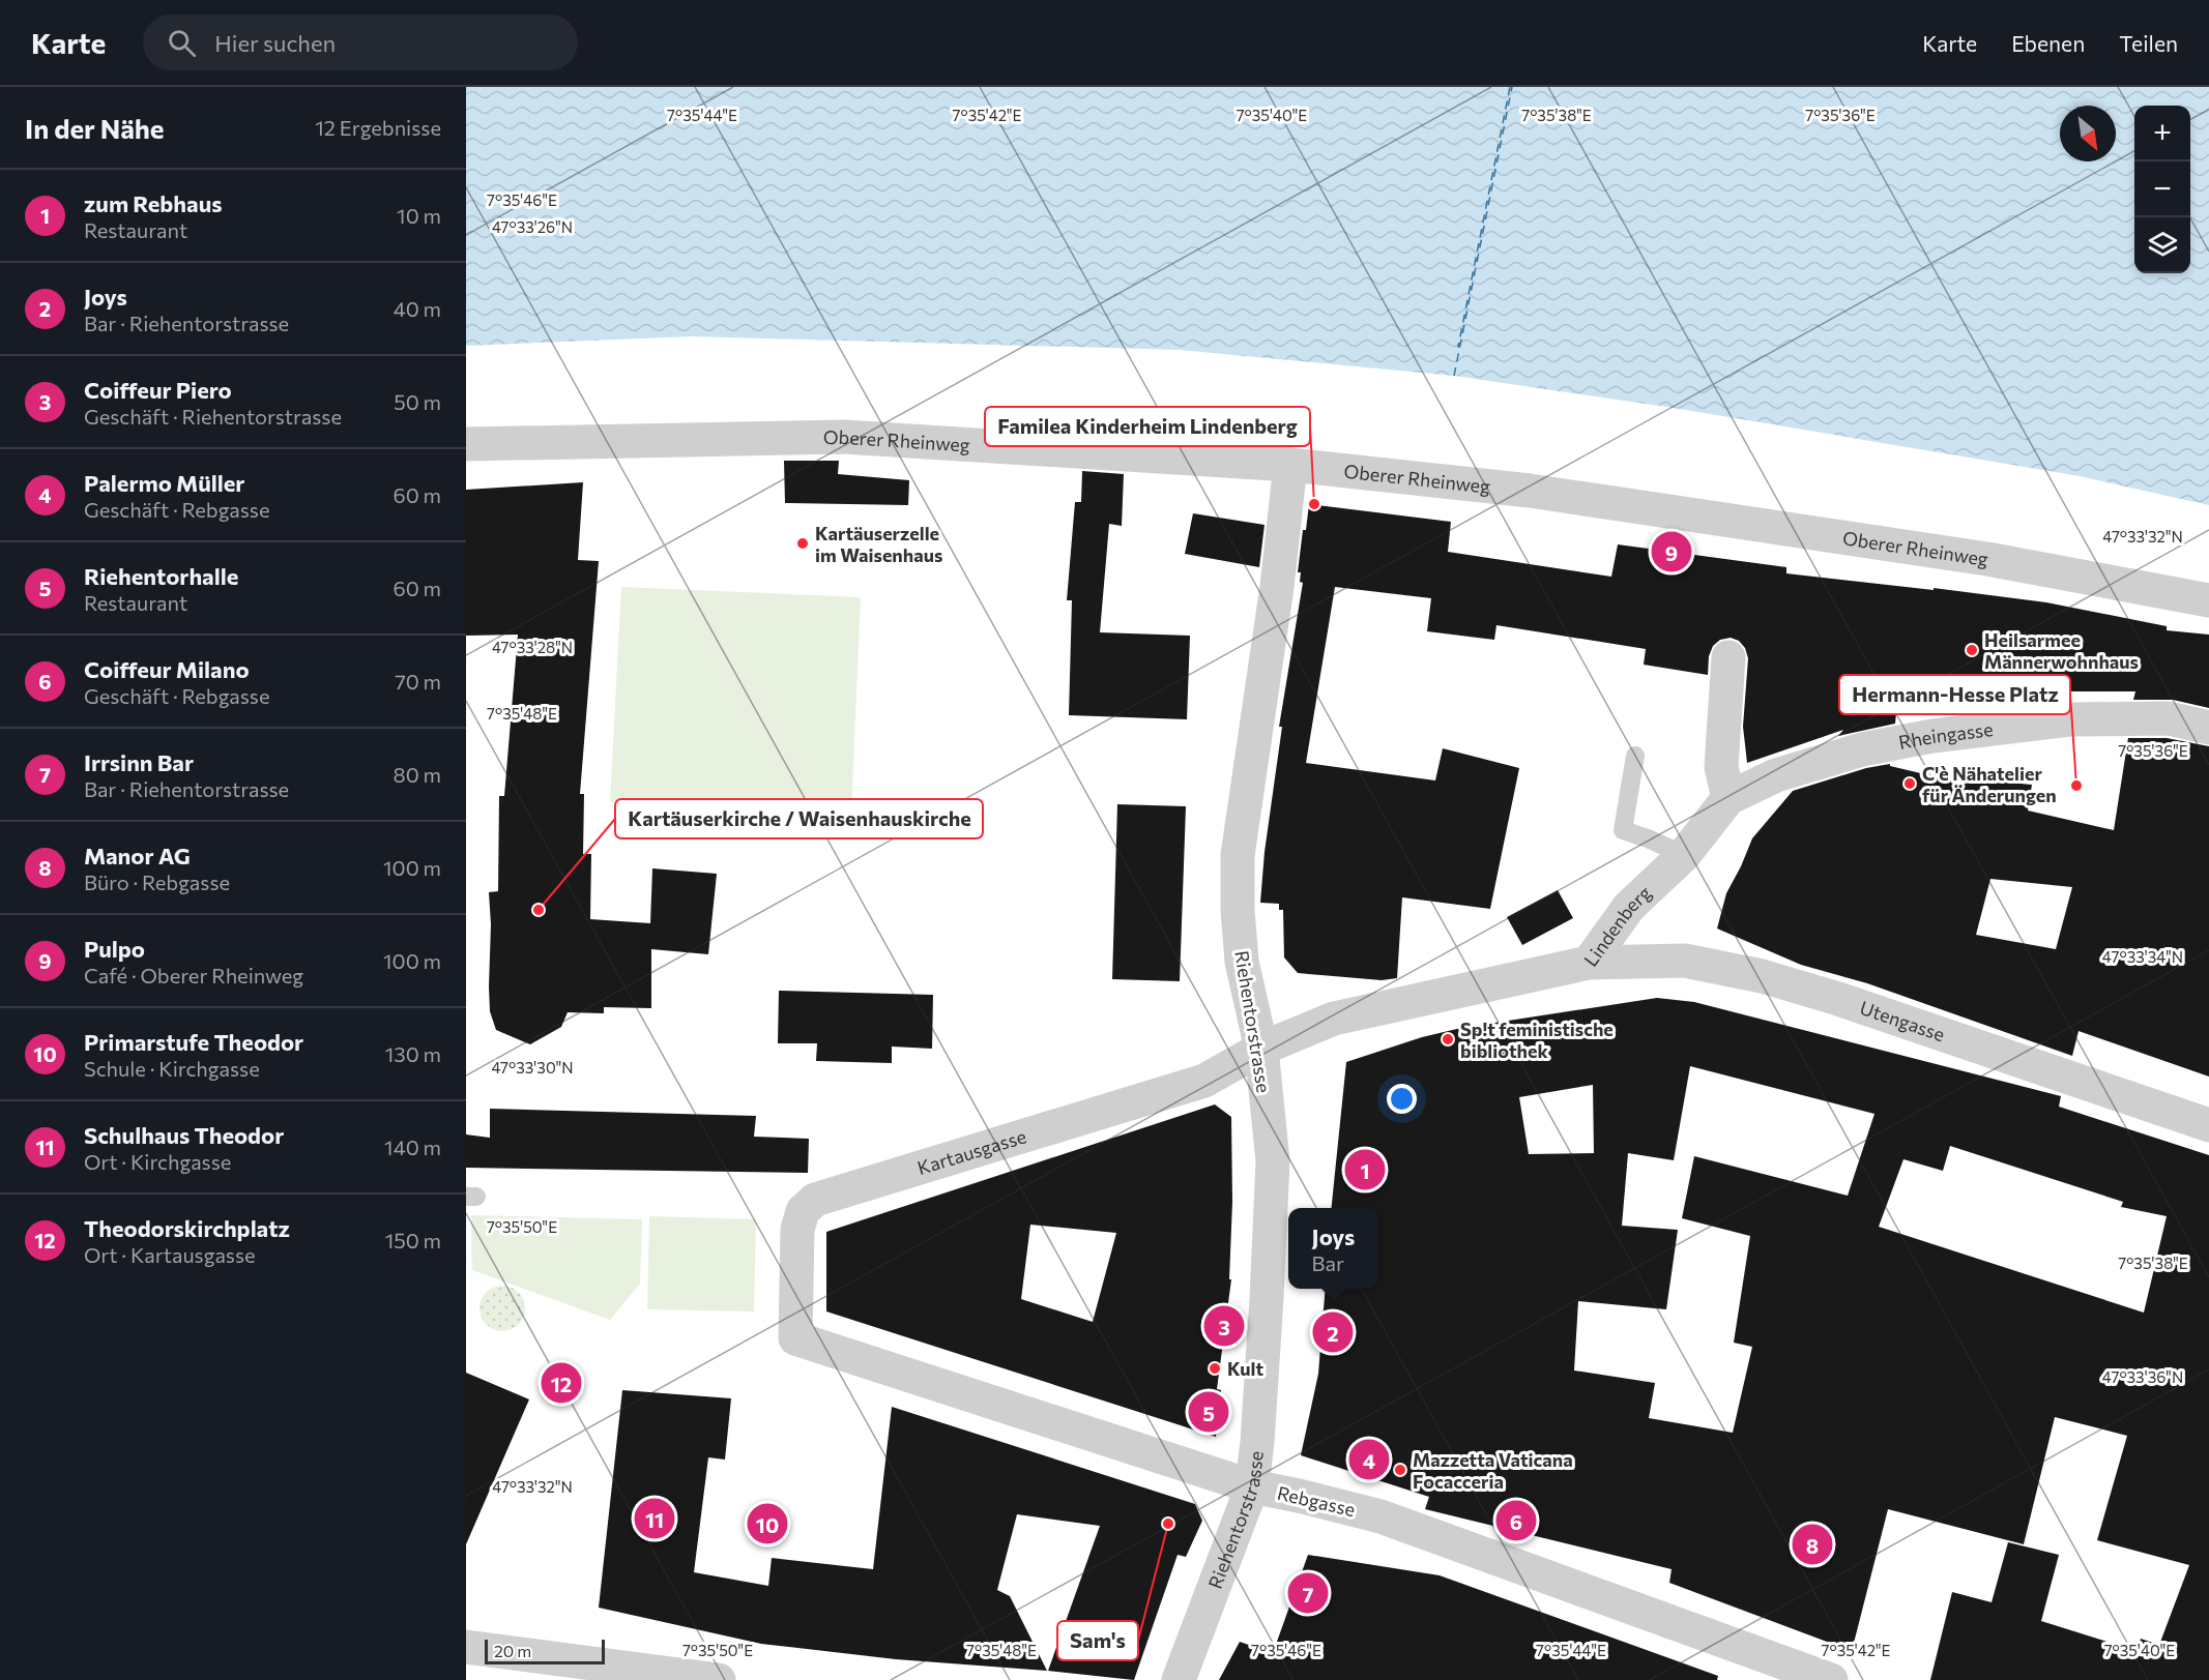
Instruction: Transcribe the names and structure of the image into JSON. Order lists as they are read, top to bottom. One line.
{"streets":{"street":["Oberer Rheinweg","Rheingasse","Lindenberg","Riehentorstrasse","Utengasse","Kartausgasse","Rebgasse"]},"crossings":[["Oberer Rheinweg","Riehentorstrasse"],["Rheingasse","Lindenberg"],["Lindenberg","Riehentorstrasse"],["Lindenberg","Utengasse"],["Lindenberg","Kartausgasse"],["Riehentorstrasse","Kartausgasse"],["Riehentorstrasse","Rebgasse"],["Kartausgasse","Rebgasse"]],"places":["Familea Kinderheim Lindenberg","Kartäuserzelle im Waisenhaus","Heilsarmee Männerwohnhaus","C'è Nähatelier für Änderungen","Hermann-Hesse Platz","Kartäuserkirche / Waisenhauskirche","Sp!t feministische bibliothek","Kult","Mazzetta Vaticana Focacceria","Sam's"],"scale_bar":"20 m","north":"bottom right","page":{"header":"Karte","search":"Hier suchen","nav":["Karte","Ebenen","Teilen"],"heading":["In der Nähe","12 Ergebnisse"],"map_buttons":["+","−"],"list":[{"mark":"1","name":"zum Rebhaus","note":"Restaurant","value":"10 m"},{"mark":"2","name":"Joys","note":"Bar · Riehentorstrasse","value":"40 m"},{"mark":"3","name":"Coiffeur Piero","note":"Geschäft · Riehentorstrasse","value":"50 m"},{"mark":"4","name":"Palermo Müller","note":"Geschäft · Rebgasse","value":"60 m"},{"mark":"5","name":"Riehentorhalle","note":"Restaurant","value":"60 m"},{"mark":"6","name":"Coiffeur Milano","note":"Geschäft · Rebgasse","value":"70 m"},{"mark":"7","name":"Irrsinn Bar","note":"Bar · Riehentorstrasse","value":"80 m"},{"mark":"8","name":"Manor AG","note":"Büro · Rebgasse","value":"100 m"},{"mark":"9","name":"Pulpo","note":"Café · Oberer Rheinweg","value":"100 m"},{"mark":"10","name":"Primarstufe Theodor","note":"Schule · Kirchgasse","value":"130 m"},{"mark":"11","name":"Schulhaus Theodor","note":"Ort · Kirchgasse","value":"140 m"},{"mark":"12","name":"Theodorskirchplatz","note":"Ort · Kartausgasse","value":"150 m"}],"pins":["9","1","3","2","12","5","4","11","6","10","8","7"],"popup":["Joys","Bar"],"scale":"20 m"},"coordinates":["7°35'44\"E","7°35'42\"E","7°35'40\"E","7°35'38\"E","7°35'36\"E","7°35'46\"E","47°33'26\"N","47°33'32\"N","47°33'28\"N","7°35'48\"E","47°33'34\"N","47°33'30\"N","7°35'50\"E","47°33'36\"N"]}
